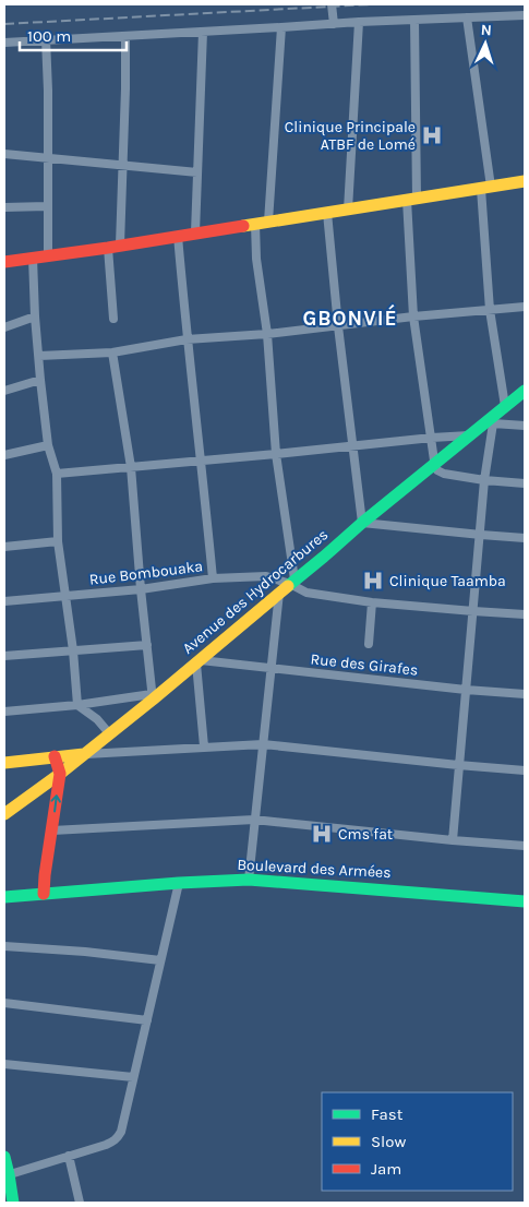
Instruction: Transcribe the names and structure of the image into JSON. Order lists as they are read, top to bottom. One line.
{"streets":{"street":["Rue Bombouaka","Avenue des Hydrocarbures","Rue des Girafes","Boulevard des Armées"]},"crossings":[["Rue Bombouaka","Avenue des Hydrocarbures"],["Avenue des Hydrocarbures","Rue des Girafes"]],"districts":["GBONVIÉ"],"places":{"hospital":["Clinique Principale ATBF de Lomé","Clinique Taamba","Cms fat"]},"legend":["Fast","Slow","Jam"],"scale_bar":"100 m","north":"top"}
